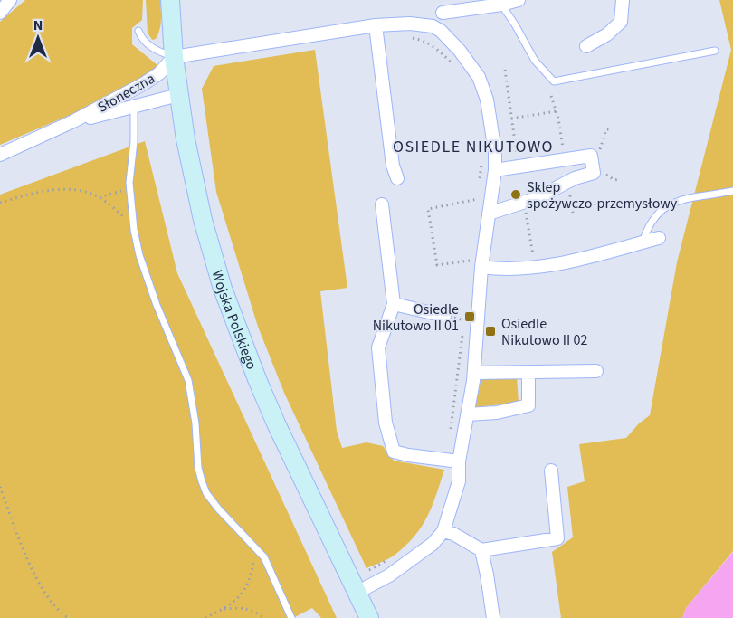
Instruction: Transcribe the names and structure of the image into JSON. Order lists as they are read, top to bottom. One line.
{"streets":{"street":["Słoneczna","Wojska Polskiego"]},"crossings":[["Słoneczna","Wojska Polskiego"]],"districts":["OSIEDLE NIKUTOWO"],"places":{"other":["Sklep spożywczo-przemysłowy"],"transit":["Osiedle Nikutowo II 01","Osiedle Nikutowo II 02"]},"north":"top"}
